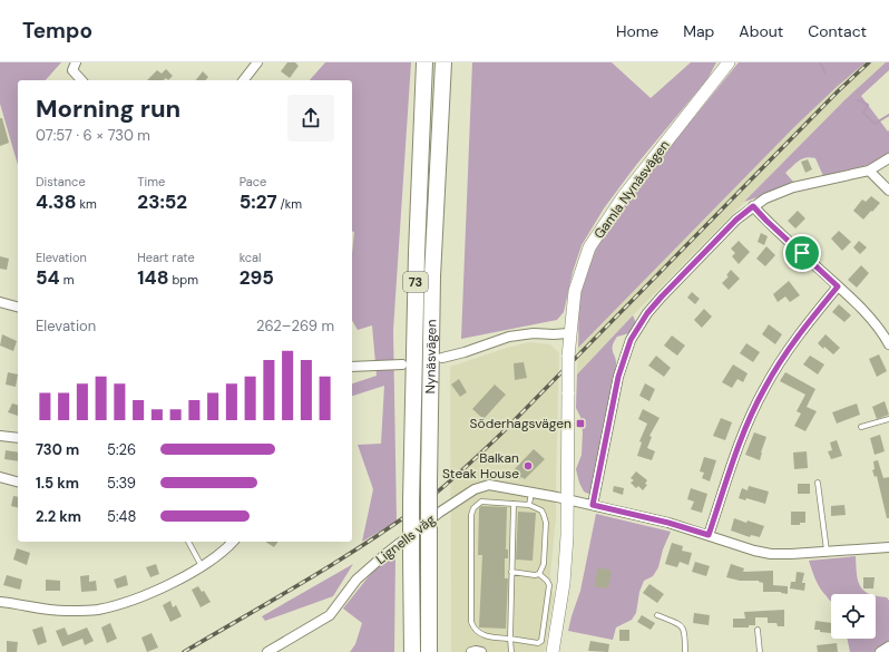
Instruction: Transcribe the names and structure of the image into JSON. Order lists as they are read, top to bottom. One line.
{"streets":{"highway":["73","Nynäsvägen"],"street":["Gamla Nynäsvägen","Lignells väg"]},"places":{"transit":["Söderhagsvägen"],"other":["Balkan Steak House"]},"page":{"header":"Tempo","nav":["Home","Map","About","Contact"],"heading":["Morning run","07:57 · 6 × 730 m"],"stats":[["Distance","4.38 km"],["Time","23:52"],["Pace","5:27 /km"],["Elevation","54 m"],["Heart rate","148 bpm"],["kcal","295"]],"chart":["Elevation","262–269 m"],"list":[{"name":"730 m","note":"5:26"},{"name":"1.5 km","note":"5:39"},{"name":"2.2 km","note":"5:48"}]}}
